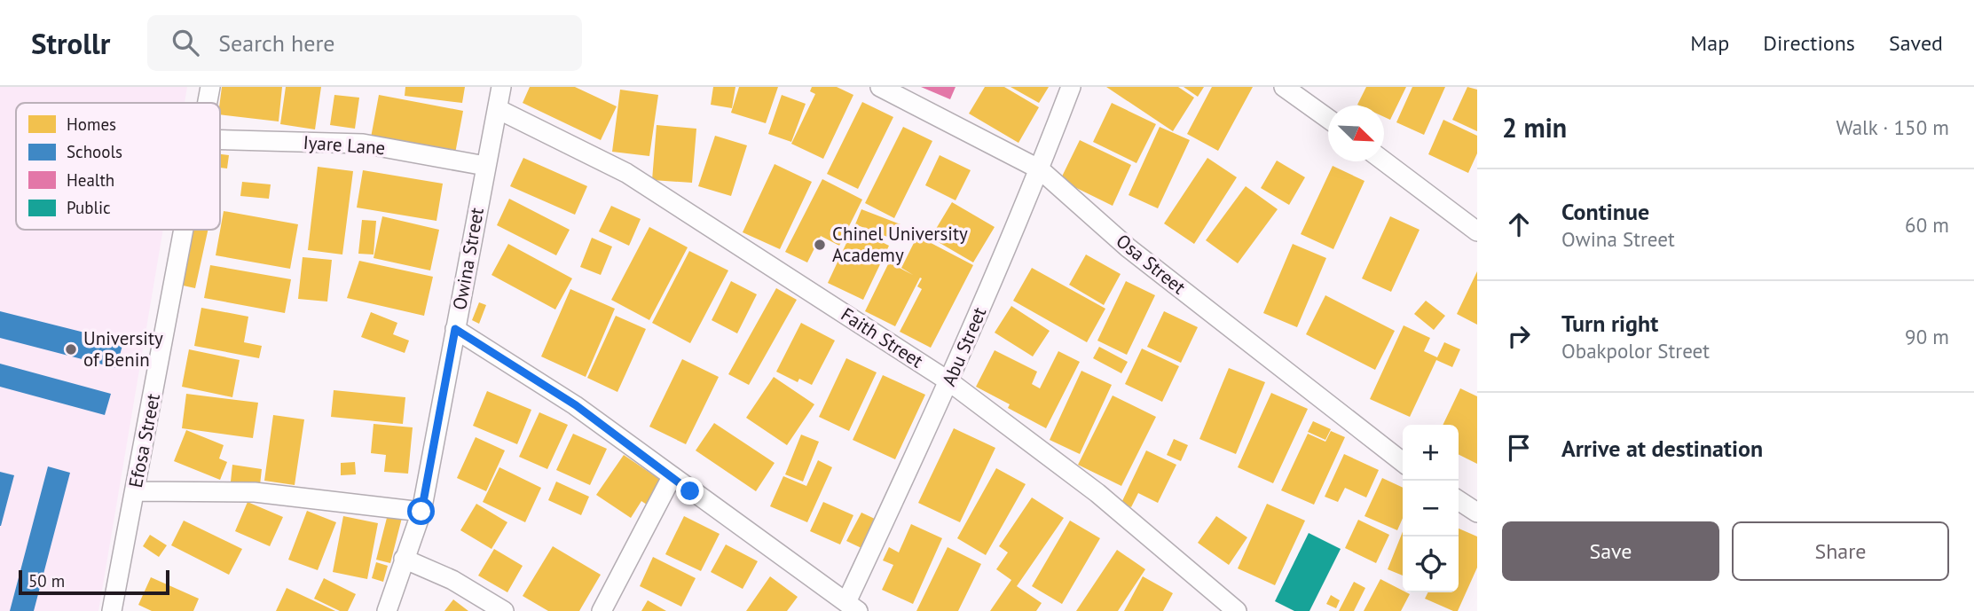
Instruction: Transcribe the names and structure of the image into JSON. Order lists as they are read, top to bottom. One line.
{"streets":{"street":["Iyare Lane","Owina Street","Osa Street","Faith Street","Abu Street","Efosa Street"]},"crossings":[["Iyare Lane","Owina Street"],["Owina Street","Faith Street"],["Osa Street","Abu Street"],["Faith Street","Abu Street"]],"places":["Chinel University Academy","University of Benin"],"legend":["Homes","Schools","Health","Public"],"scale_bar":"50 m","north":"bottom right","page":{"header":"Strollr","search":"Search here","nav":["Map","Directions","Saved"],"heading":["2 min","Walk · 150 m"],"list":[["Continue","Owina Street","60 m"],["Turn right","Obakpolor Street","90 m"],"Arrive at destination"],"map_buttons":["+","−"],"buttons":["Save","Share"],"scale":"50 m"}}
